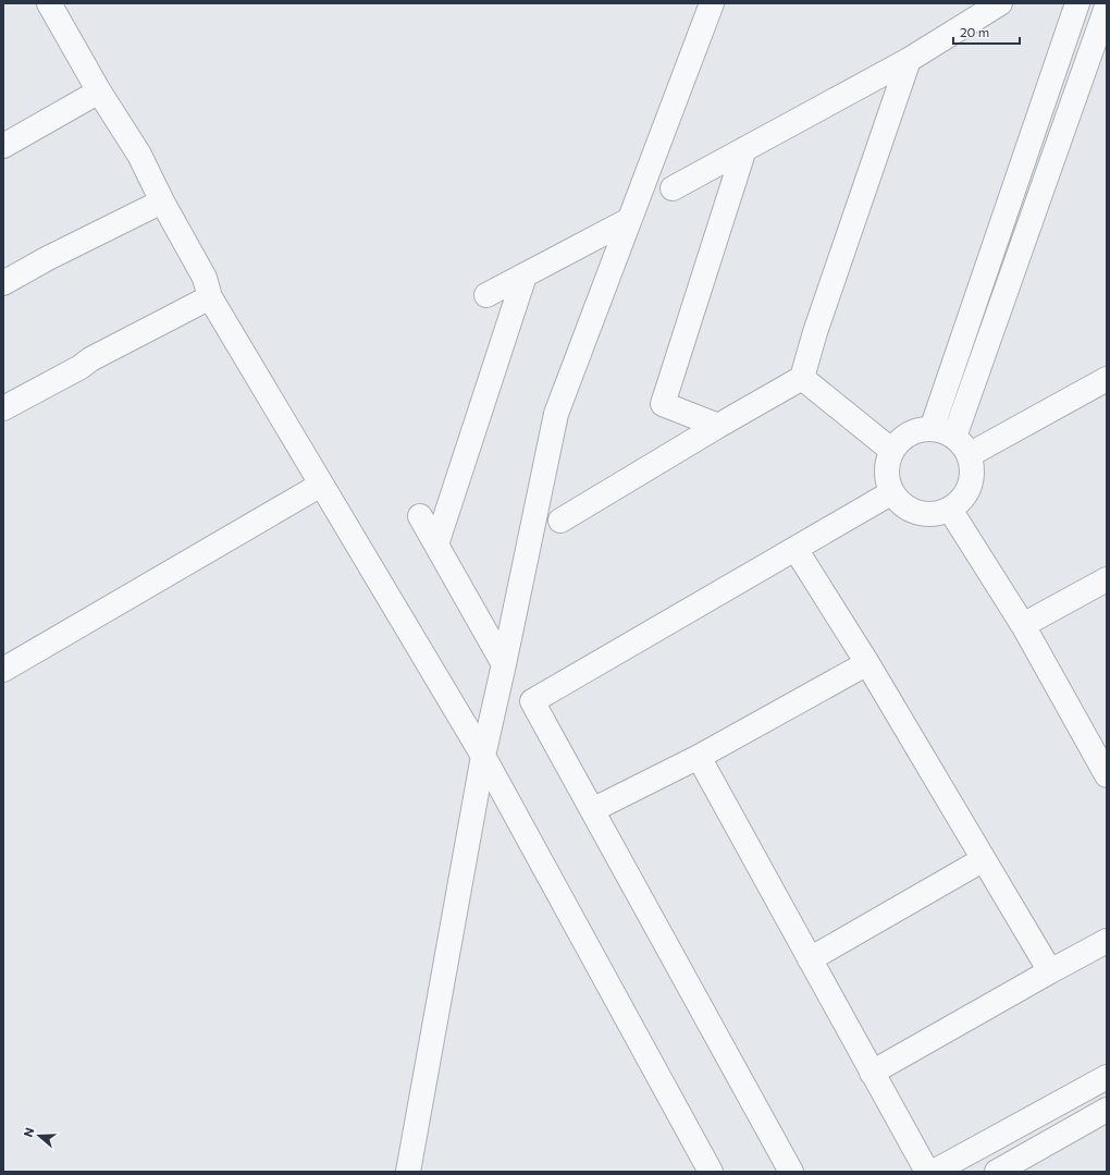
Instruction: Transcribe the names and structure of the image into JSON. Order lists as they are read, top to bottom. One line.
{"scale_bar":"20 m","north":"left"}
